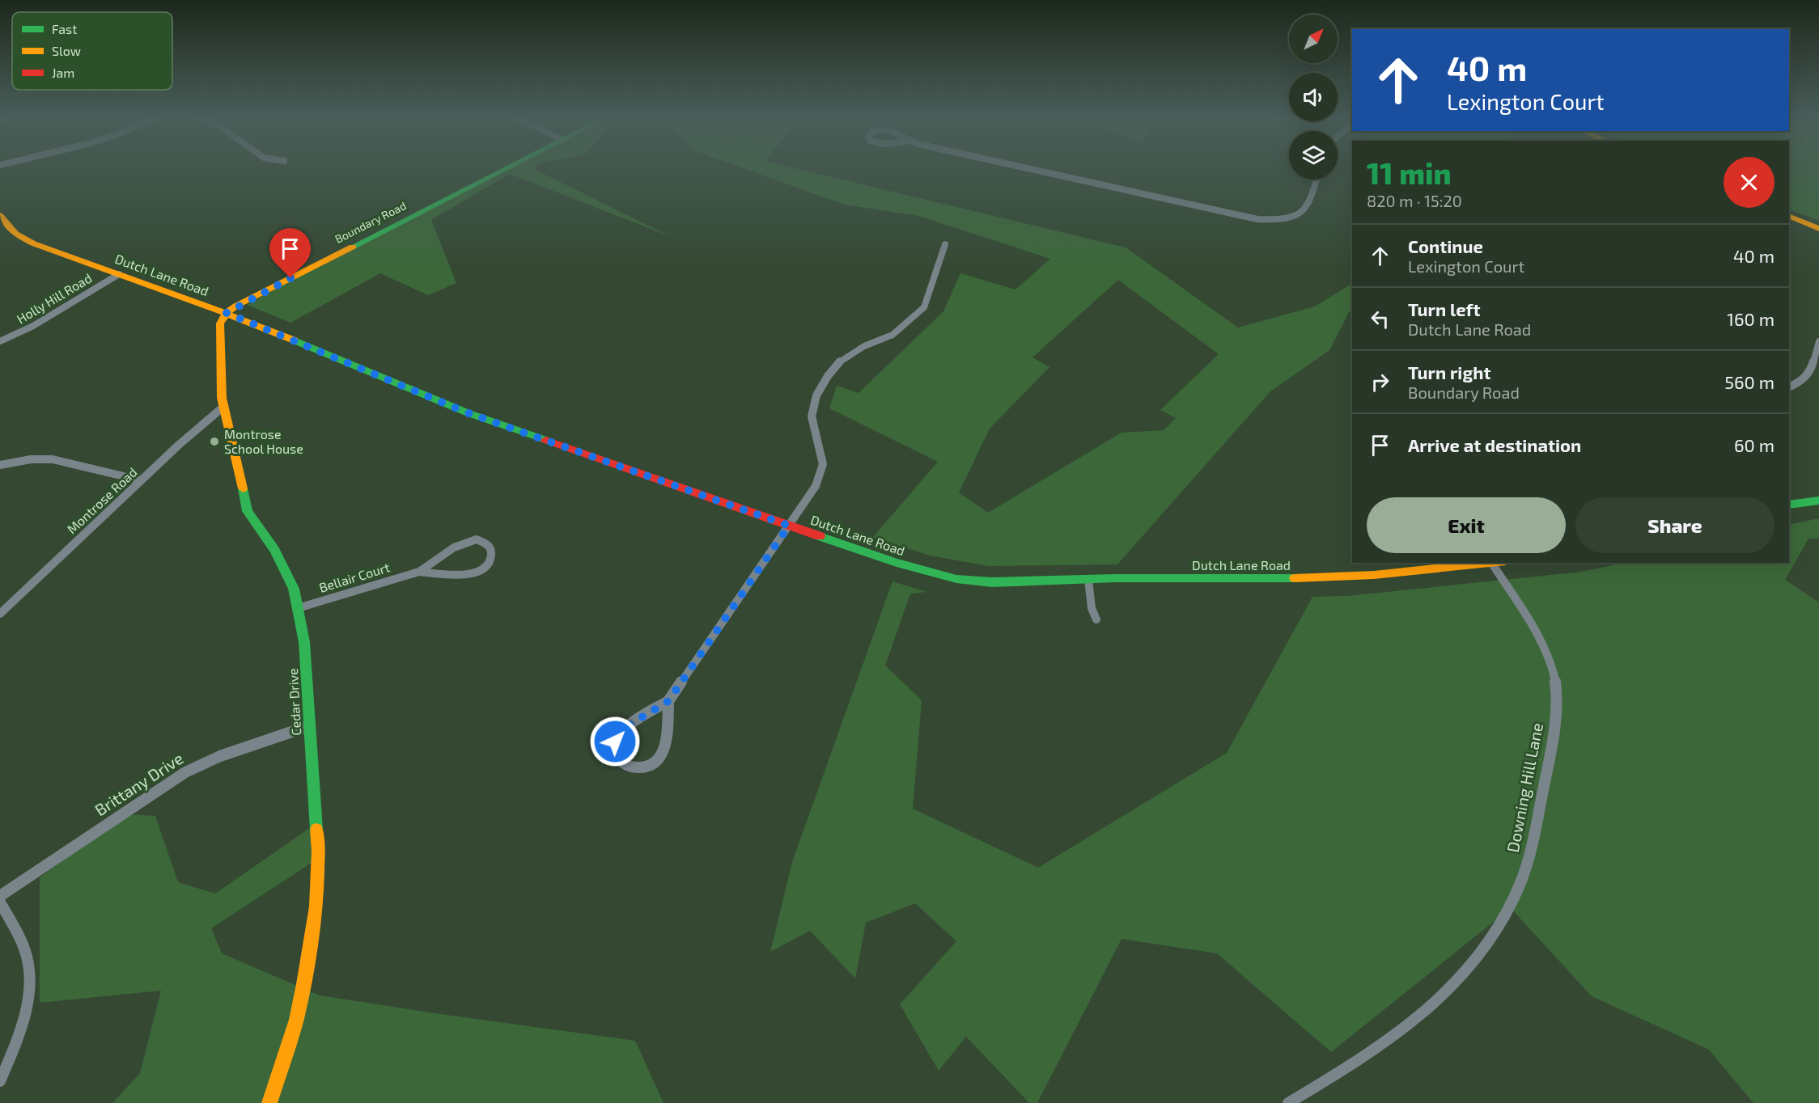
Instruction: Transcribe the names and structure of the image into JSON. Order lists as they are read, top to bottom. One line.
{"streets":{"street":["Boundary Road","Dutch Lane Road","Holly Hill Road","Montrose Road","Bellair Court","Cedar Drive","Brittany Drive","Downing Hill Lane"]},"crossings":[["Boundary Road","Dutch Lane Road"],["Boundary Road","Cedar Drive"],["Dutch Lane Road","Holly Hill Road"],["Dutch Lane Road","Cedar Drive"],["Montrose Road","Cedar Drive"],["Bellair Court","Cedar Drive"],["Cedar Drive","Brittany Drive"]],"places":["Montrose School House"],"legend":["Fast","Slow","Jam"],"north":"top right","page":{"turn":["40 m","Lexington Court"],"heading":["11 min","820 m · 15:20"],"list":[{"name":"Continue","note":"Lexington Court","value":"40 m"},{"name":"Turn left","note":"Dutch Lane Road","value":"160 m"},{"name":"Turn right","note":"Boundary Road","value":"560 m"},{"name":"Arrive at destination","value":"60 m"}],"buttons":["Exit","Share"]}}
